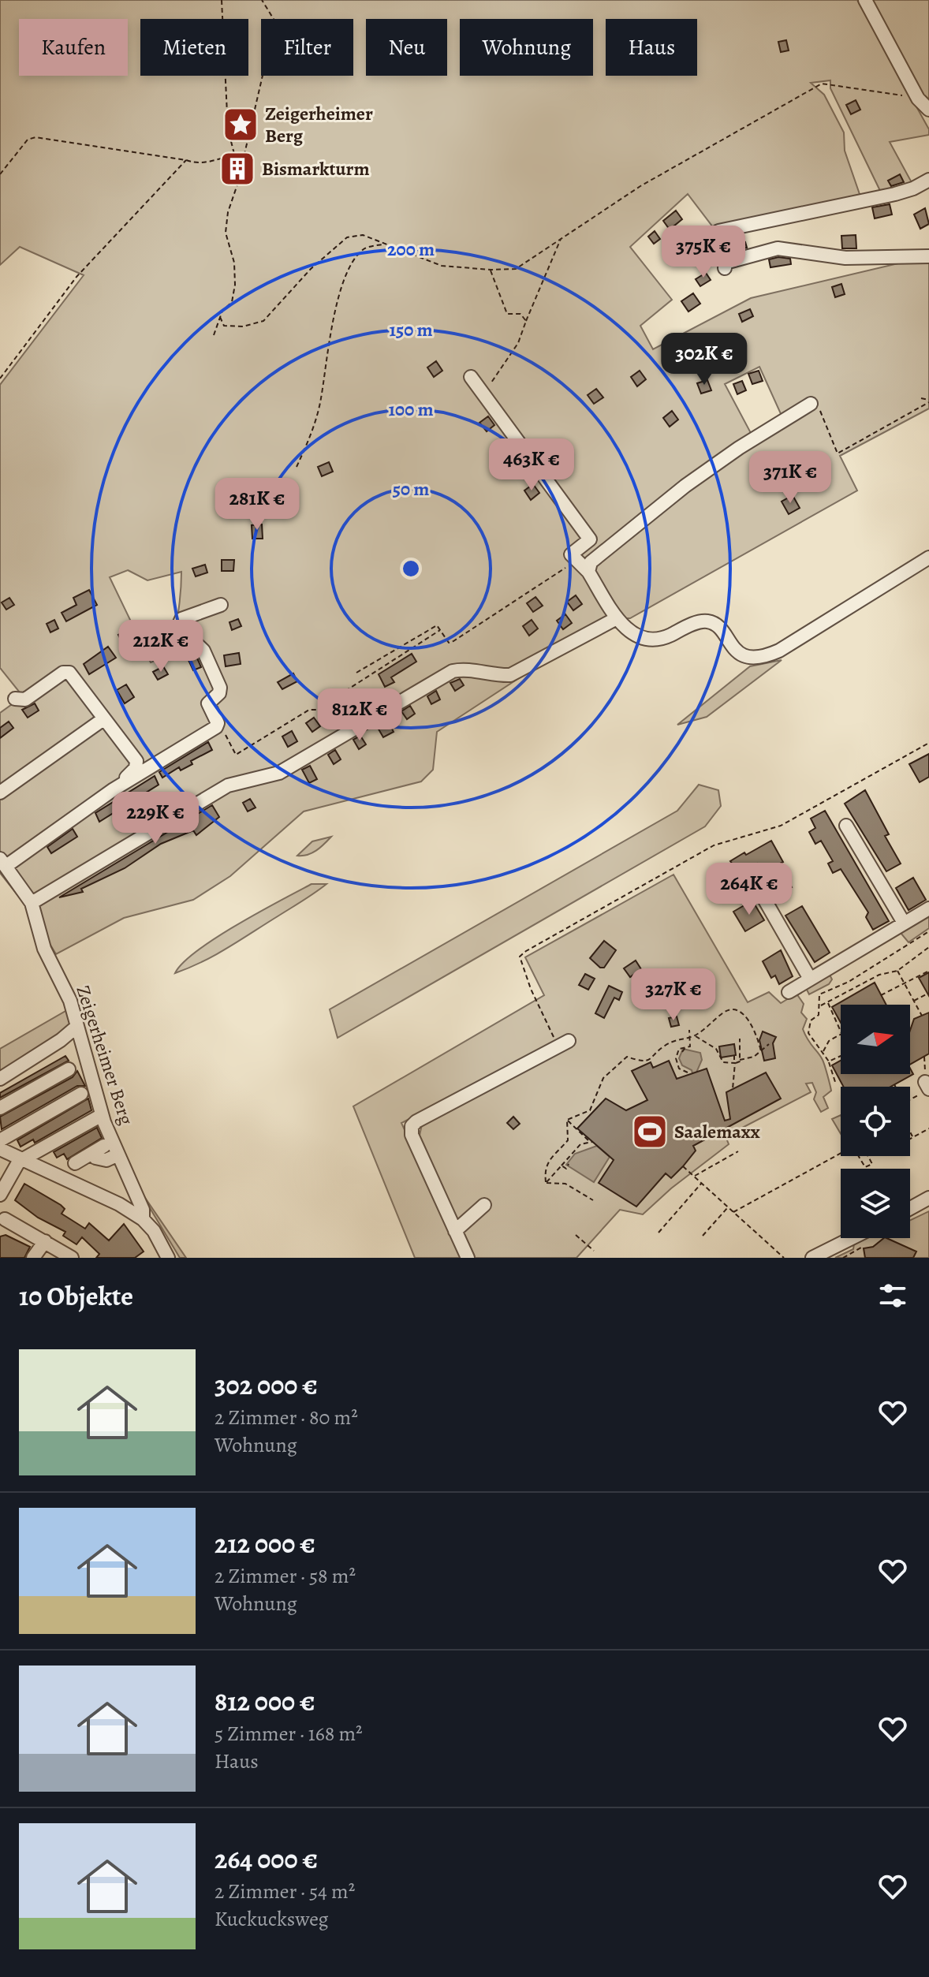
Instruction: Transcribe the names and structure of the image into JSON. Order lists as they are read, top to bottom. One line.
{"streets":{"street":["Zeigerheimer Berg"]},"places":{"place":["Zeigerheimer Berg"],"building":["Bismarkturm"],"sports":["Saalemaxx"]},"north":"right","page":{"chip":["Kaufen","Mieten","Filter","Neu","Wohnung","Haus"],"price":["375K €","302K €","463K €","371K €","281K €","212K €","812K €","229K €","264K €","327K €"],"heading":"10 Objekte","list":[{"name":"302 000 €","note":"2 Zimmer · 80 m² · Wohnung"},{"name":"212 000 €","note":"2 Zimmer · 58 m² · Wohnung"},{"name":"812 000 €","note":"5 Zimmer · 168 m² · Haus"},{"name":"264 000 €","note":"2 Zimmer · 54 m² · Kuckucksweg"}]},"rings":["200 m","150 m","100 m","50 m"]}
